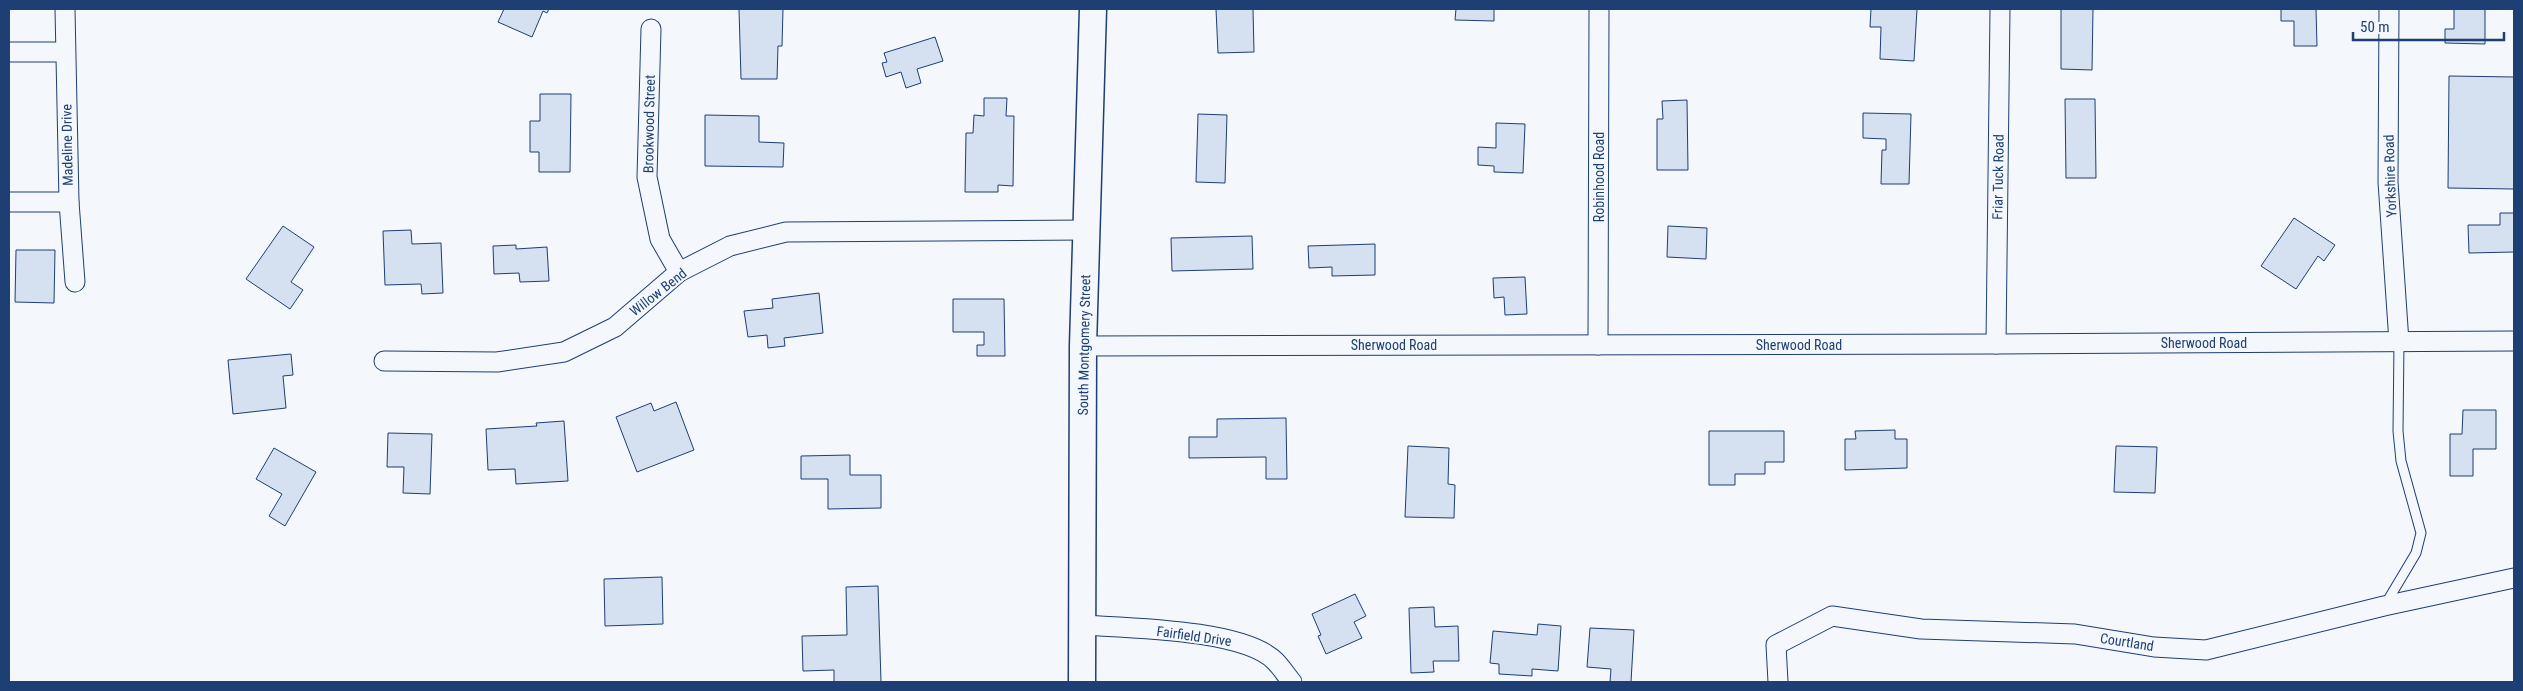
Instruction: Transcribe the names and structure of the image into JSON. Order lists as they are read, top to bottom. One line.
{"streets":{"street":["Brookwood Street","Madeline Drive","Yorkshire Road","Robinhood Road","Friar Tuck Road","Willow Bend","Sherwood Road","South Montgomery Street","Fairfield Drive","Courtland"]},"crossings":[["Brookwood Street","Willow Bend"],["Yorkshire Road","Sherwood Road"],["Robinhood Road","Sherwood Road"],["Friar Tuck Road","Sherwood Road"],["Willow Bend","South Montgomery Street"],["Sherwood Road","South Montgomery Street"],["South Montgomery Street","Fairfield Drive"]],"scale_bar":"50 m"}
